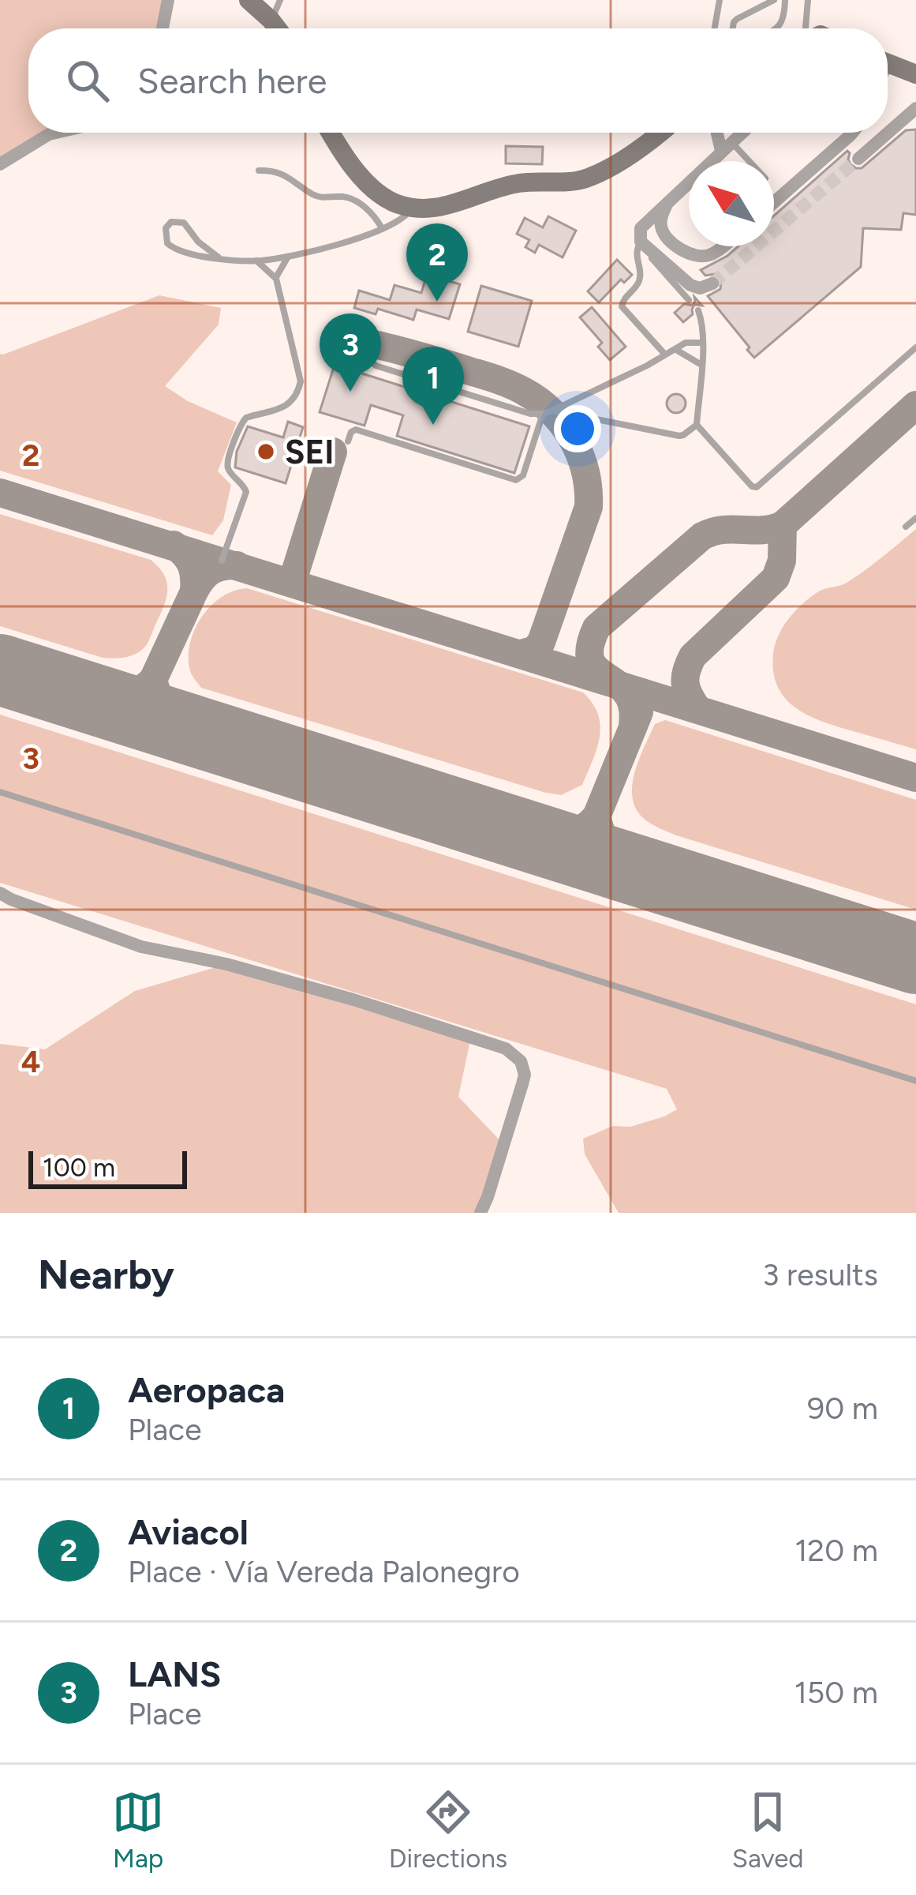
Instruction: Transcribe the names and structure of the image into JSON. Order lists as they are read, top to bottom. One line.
{"places":["SEI"],"scale_bar":"100 m","north":"top left","page":{"search":"Search here","pins":["2","3","1"],"scale":"100 m","heading":["Nearby","3 results"],"list":[{"mark":"1","name":"Aeropaca","note":"Place","value":"90 m"},{"mark":"2","name":"Aviacol","note":"Place · Vía Vereda Palonegro","value":"120 m"},{"mark":"3","name":"LANS","note":"Place","value":"150 m"}],"nav":["Map","Directions","Saved"]},"grid":{"rows":["2","3","4"]}}
